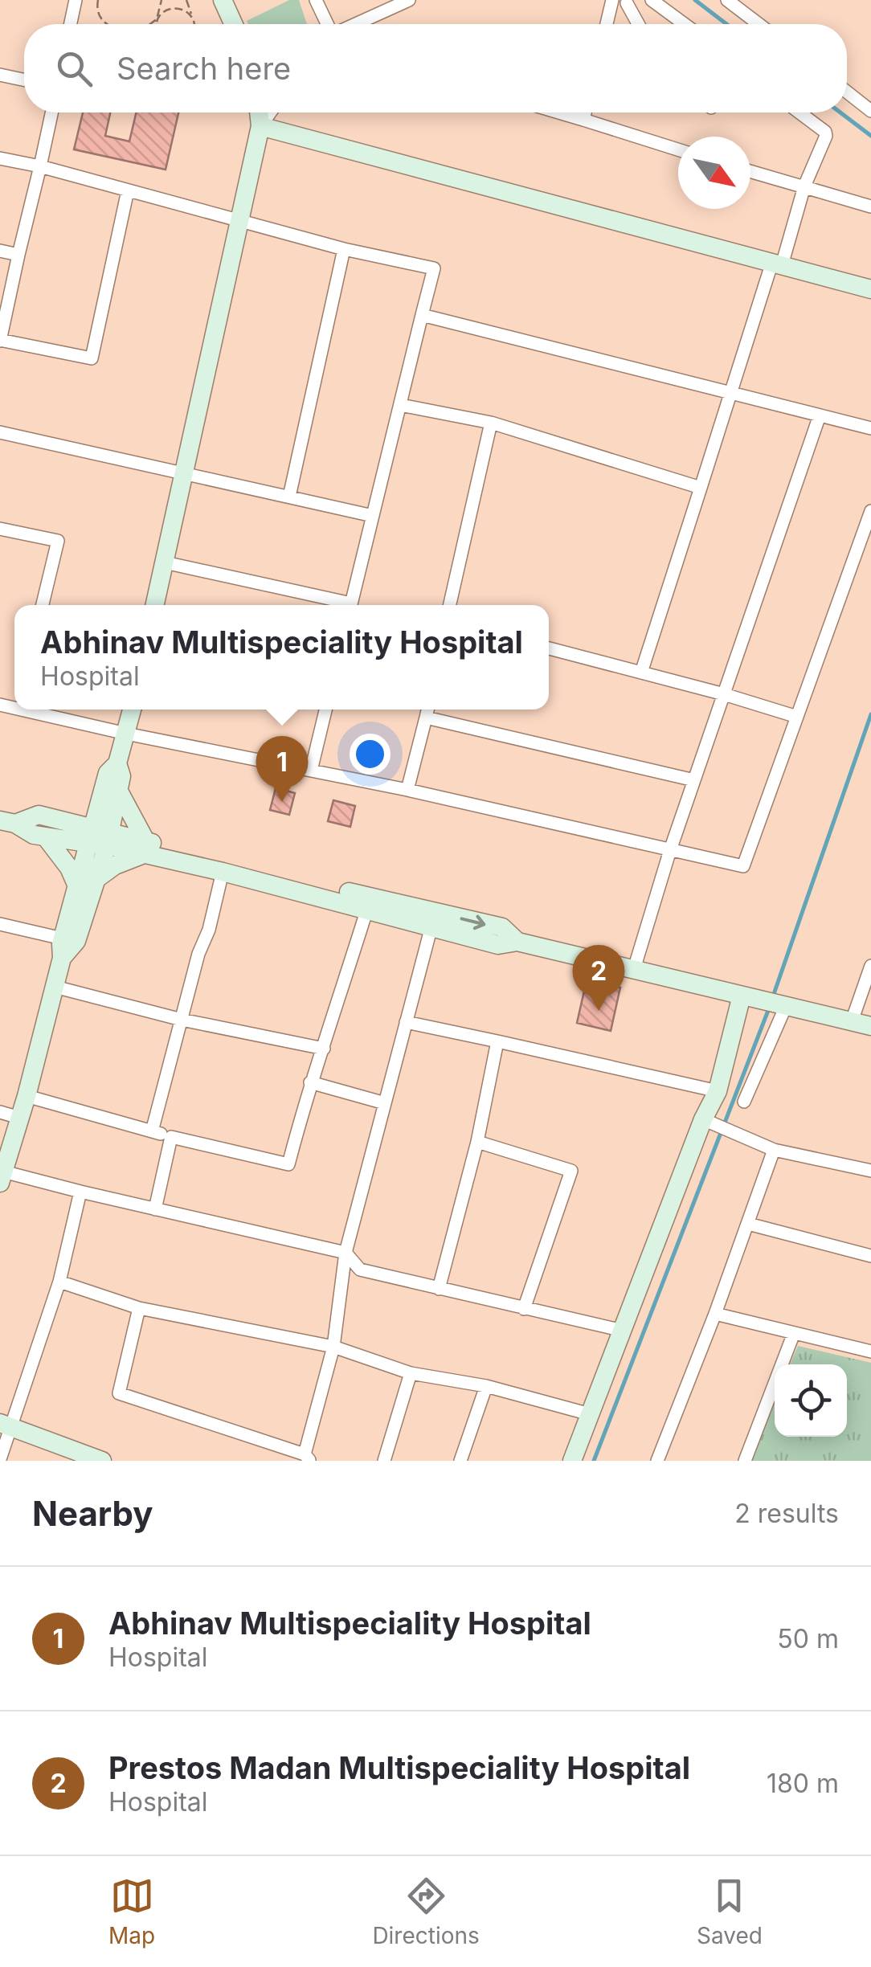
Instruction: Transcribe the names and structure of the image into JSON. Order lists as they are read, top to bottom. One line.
{"north":"bottom right","page":{"search":"Search here","popup":["Abhinav Multispeciality Hospital","Hospital"],"pins":["1","2"],"heading":["Nearby","2 results"],"list":[{"mark":"1","name":"Abhinav Multispeciality Hospital","note":"Hospital","value":"50 m"},{"mark":"2","name":"Prestos Madan Multispeciality Hospital","note":"Hospital","value":"180 m"}],"nav":["Map","Directions","Saved"]}}
